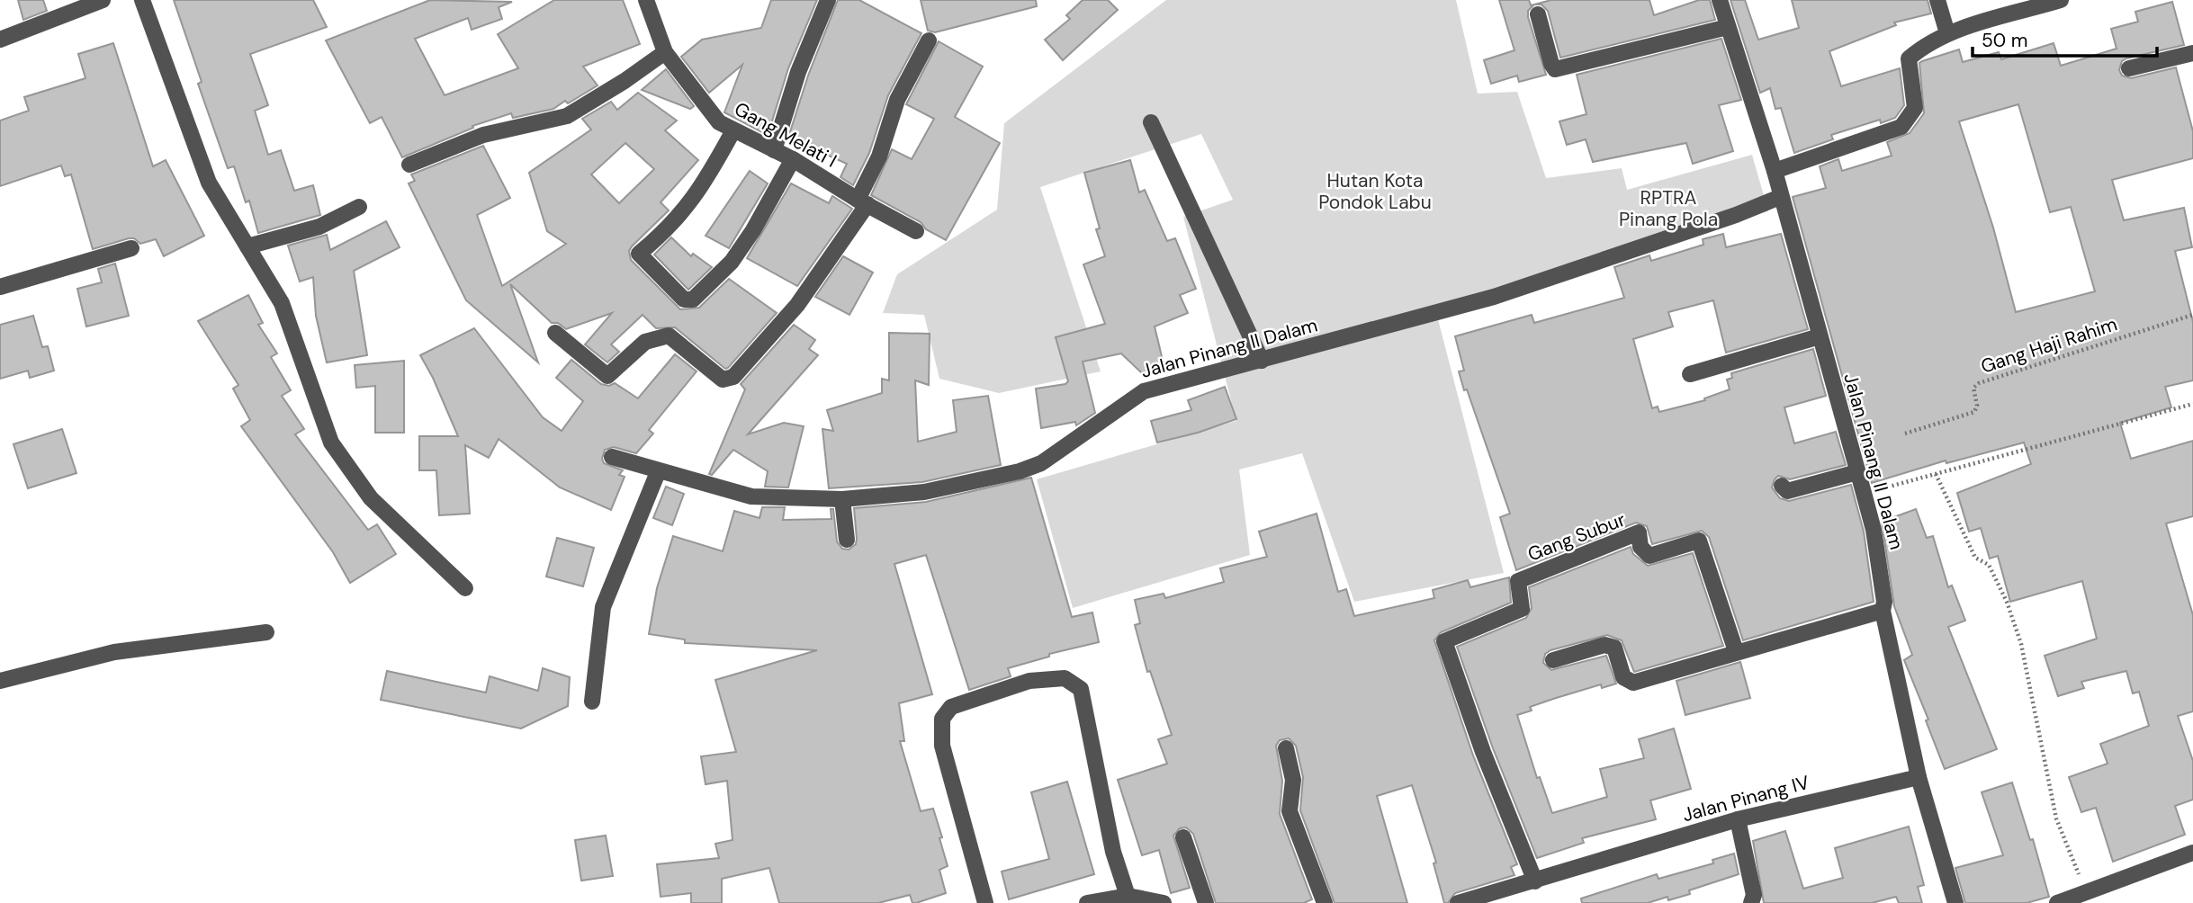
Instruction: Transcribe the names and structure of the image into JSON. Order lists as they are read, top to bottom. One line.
{"streets":{"street":["Gang Melati I","Jalan Pinang II Dalam","Gang Subur","Jalan Pinang IV"],"path":["Gang Haji Rahim"]},"crossings":[["Jalan Pinang II Dalam","Jalan Pinang IV"],["Gang Subur","Jalan Pinang IV"]],"parks":["Hutan Kota Pondok Labu","RPTRA Pinang Pola"],"scale_bar":"50 m"}
